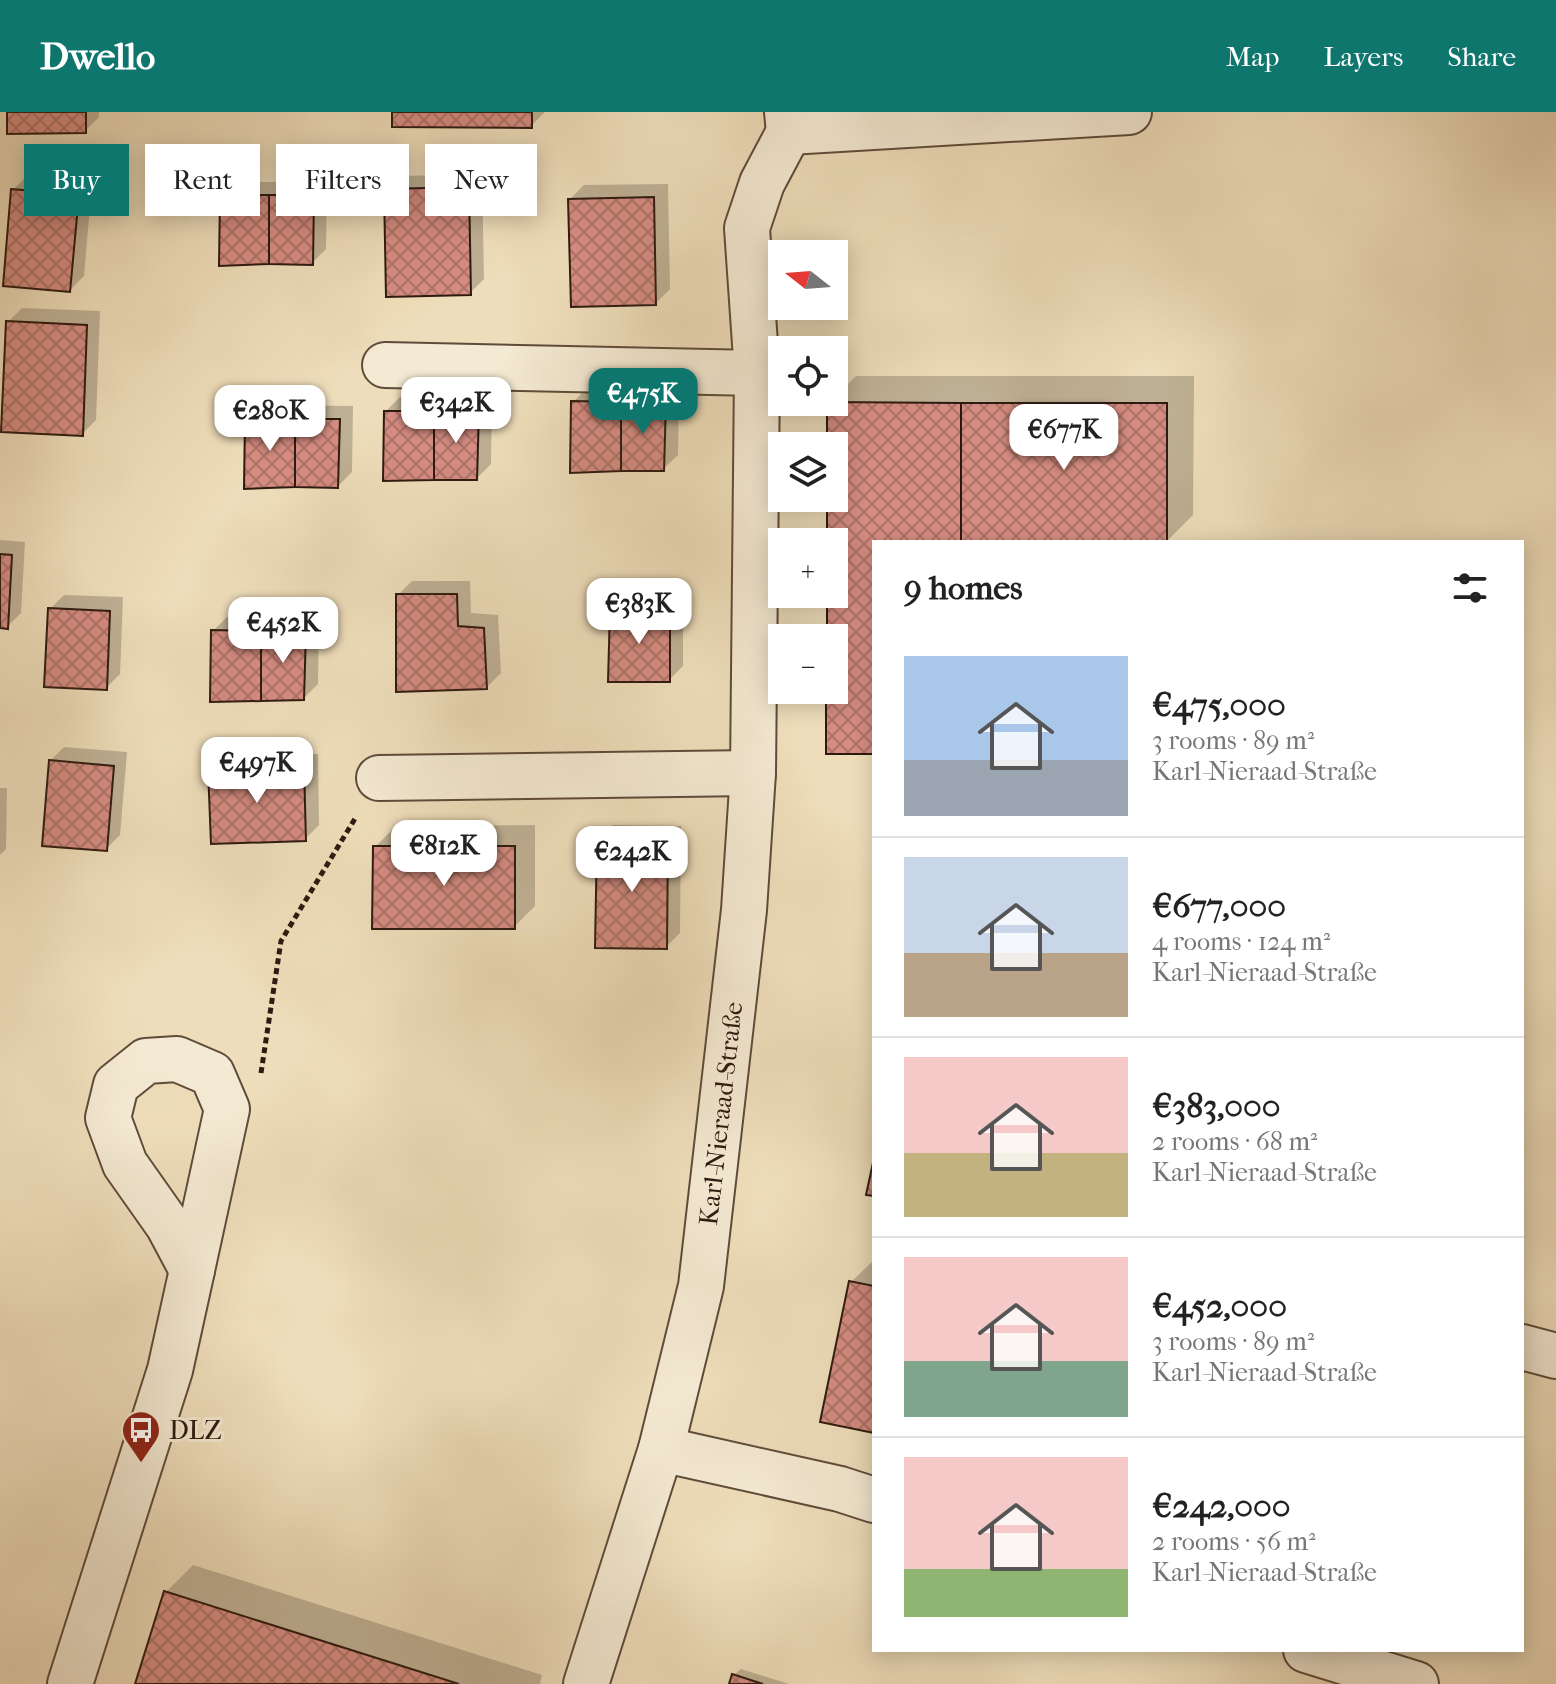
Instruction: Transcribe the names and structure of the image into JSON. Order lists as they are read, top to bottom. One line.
{"streets":{"street":["Karl-Nieraad-Straße"]},"places":{"bus stop":["DLZ"]},"north":"left","page":{"header":"Dwello","nav":["Map","Layers","Share"],"chip":["Buy","Rent","Filters","New"],"map_buttons":["+","−"],"price":["€475K","€342K","€280K","€677K","€383K","€452K","€497K","€812K","€242K"],"heading":"9 homes","list":[{"name":"€475,000","note":"3 rooms · 89 m² · Karl-Nieraad-Straße"},{"name":"€677,000","note":"4 rooms · 124 m² · Karl-Nieraad-Straße"},{"name":"€383,000","note":"2 rooms · 68 m² · Karl-Nieraad-Straße"},{"name":"€452,000","note":"3 rooms · 89 m² · Karl-Nieraad-Straße"},{"name":"€242,000","note":"2 rooms · 56 m² · Karl-Nieraad-Straße"}]}}
